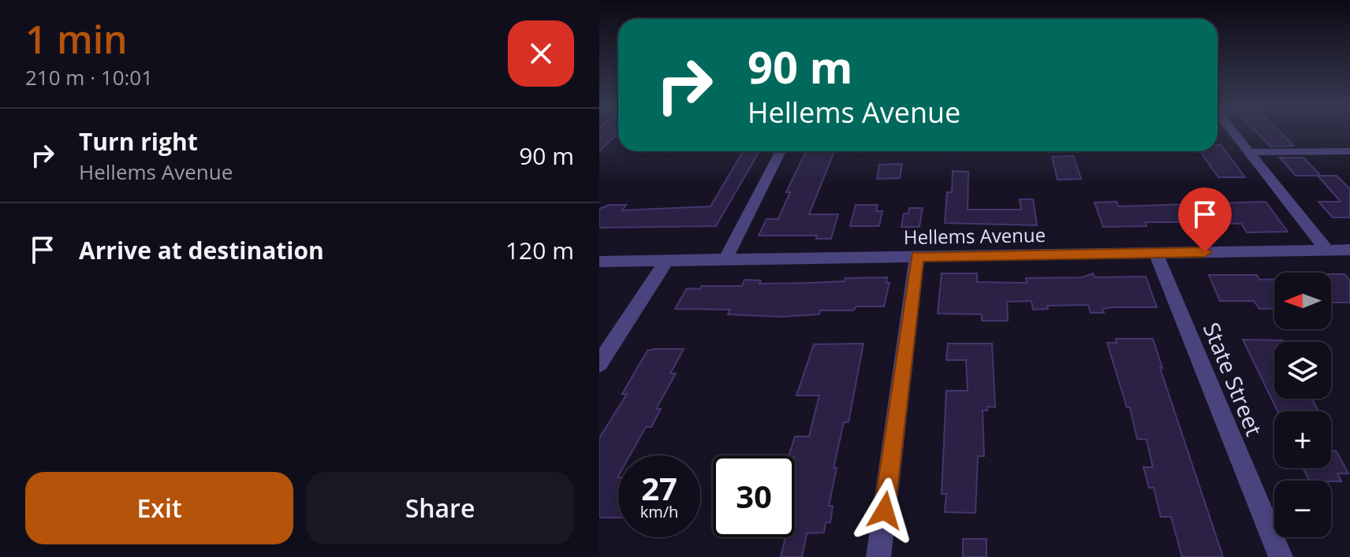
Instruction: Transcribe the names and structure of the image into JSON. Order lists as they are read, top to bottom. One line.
{"streets":{"street":["Hellems Avenue","State Street"]},"crossings":[["Hellems Avenue","State Street"]],"north":"left","page":{"heading":["1 min","210 m · 10:01"],"turn":["90 m","Hellems Avenue"],"list":[{"name":"Turn right","note":"Hellems Avenue","value":"90 m"},{"name":"Arrive at destination","value":"120 m"}],"map_buttons":["+","−"],"speed":"27 km/h","limit":"30","buttons":["Exit","Share"]}}
